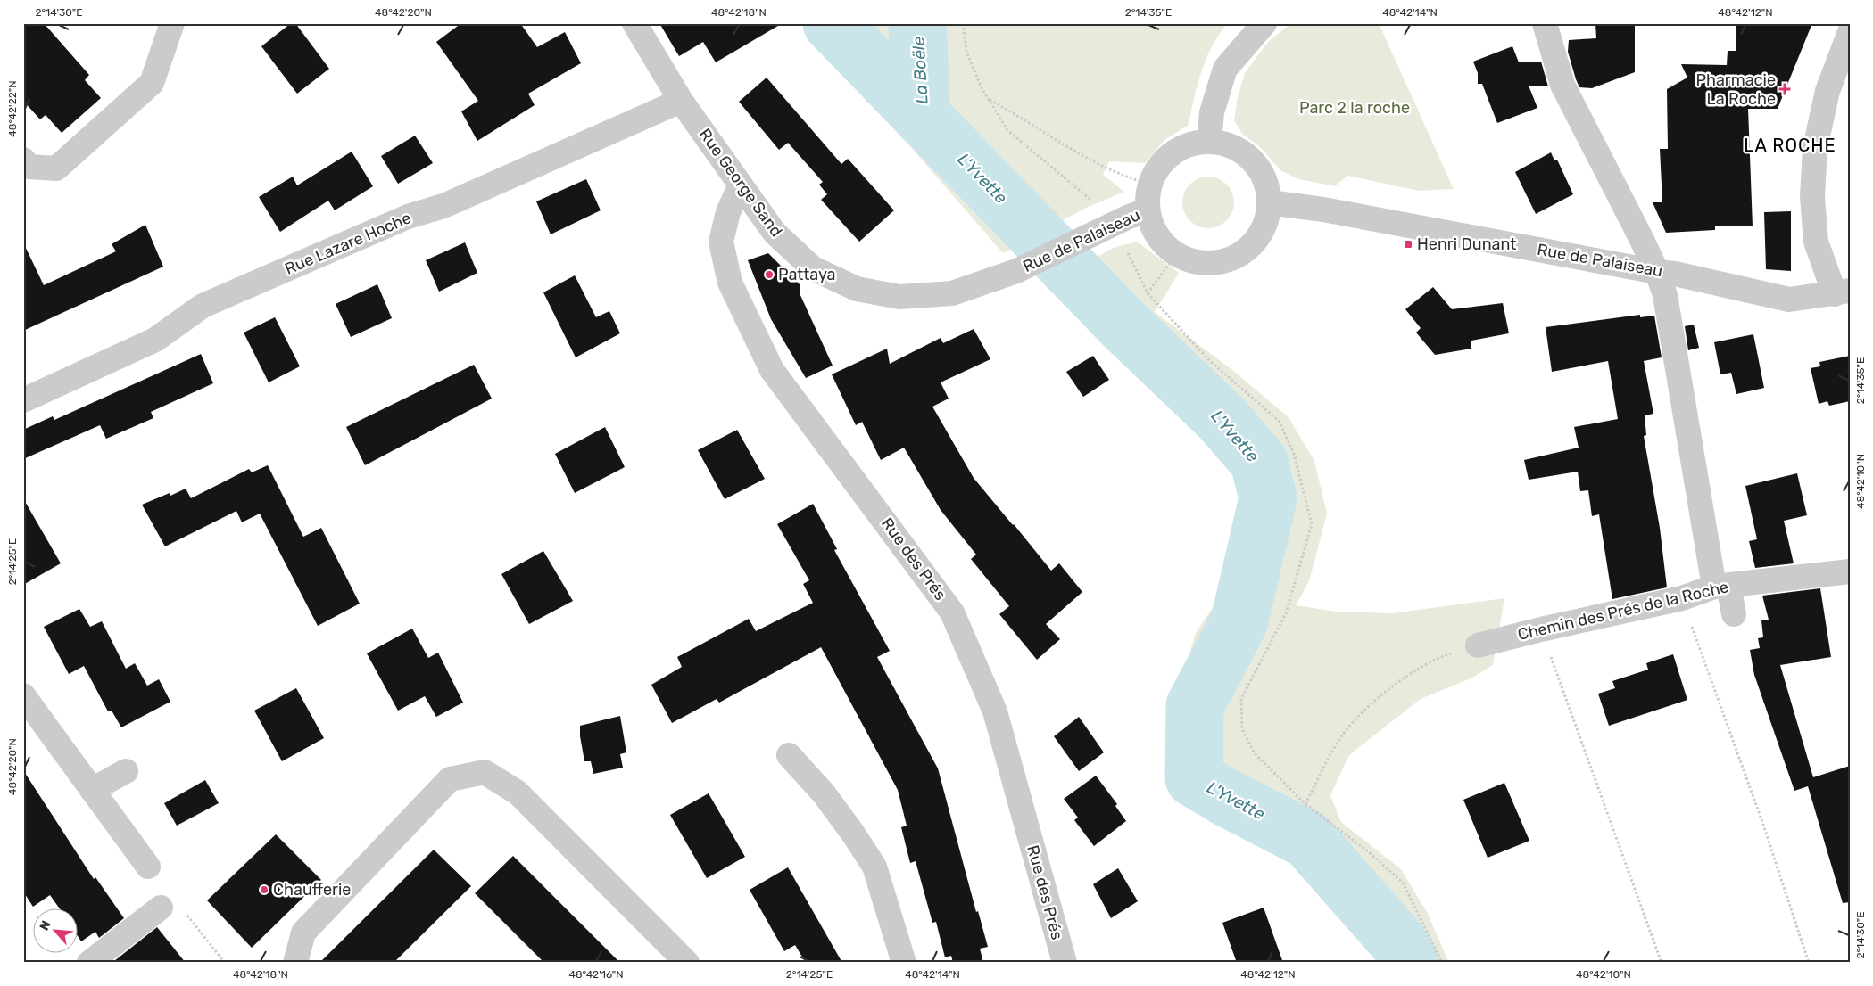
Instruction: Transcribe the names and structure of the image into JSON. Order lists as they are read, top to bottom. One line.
{"streets":{"street":["Rue George Sand","Rue de Palaiseau","Rue Lazare Hoche","Rue des Prés","Chemin des Prés de la Roche"]},"crossings":[["Rue George Sand","Rue de Palaiseau"],["Rue George Sand","Rue Lazare Hoche"],["Rue George Sand","Rue des Prés"]],"districts":["LA ROCHE"],"water":["La Boële","L'Yvette"],"parks":["Parc 2 la roche"],"places":{"health":["Pharmacie La Roche"],"transit":["Henri Dunant"],"other":["Pattaya","Chaufferie"]},"north":"top left","coordinates":["2°14'30\"E","48°42'20\"N","48°42'18\"N","2°14'35\"E","48°42'14\"N","48°42'12\"N","48°42'22\"N","48°42'10\"N","2°14'25\"E","48°42'16\"N"]}
